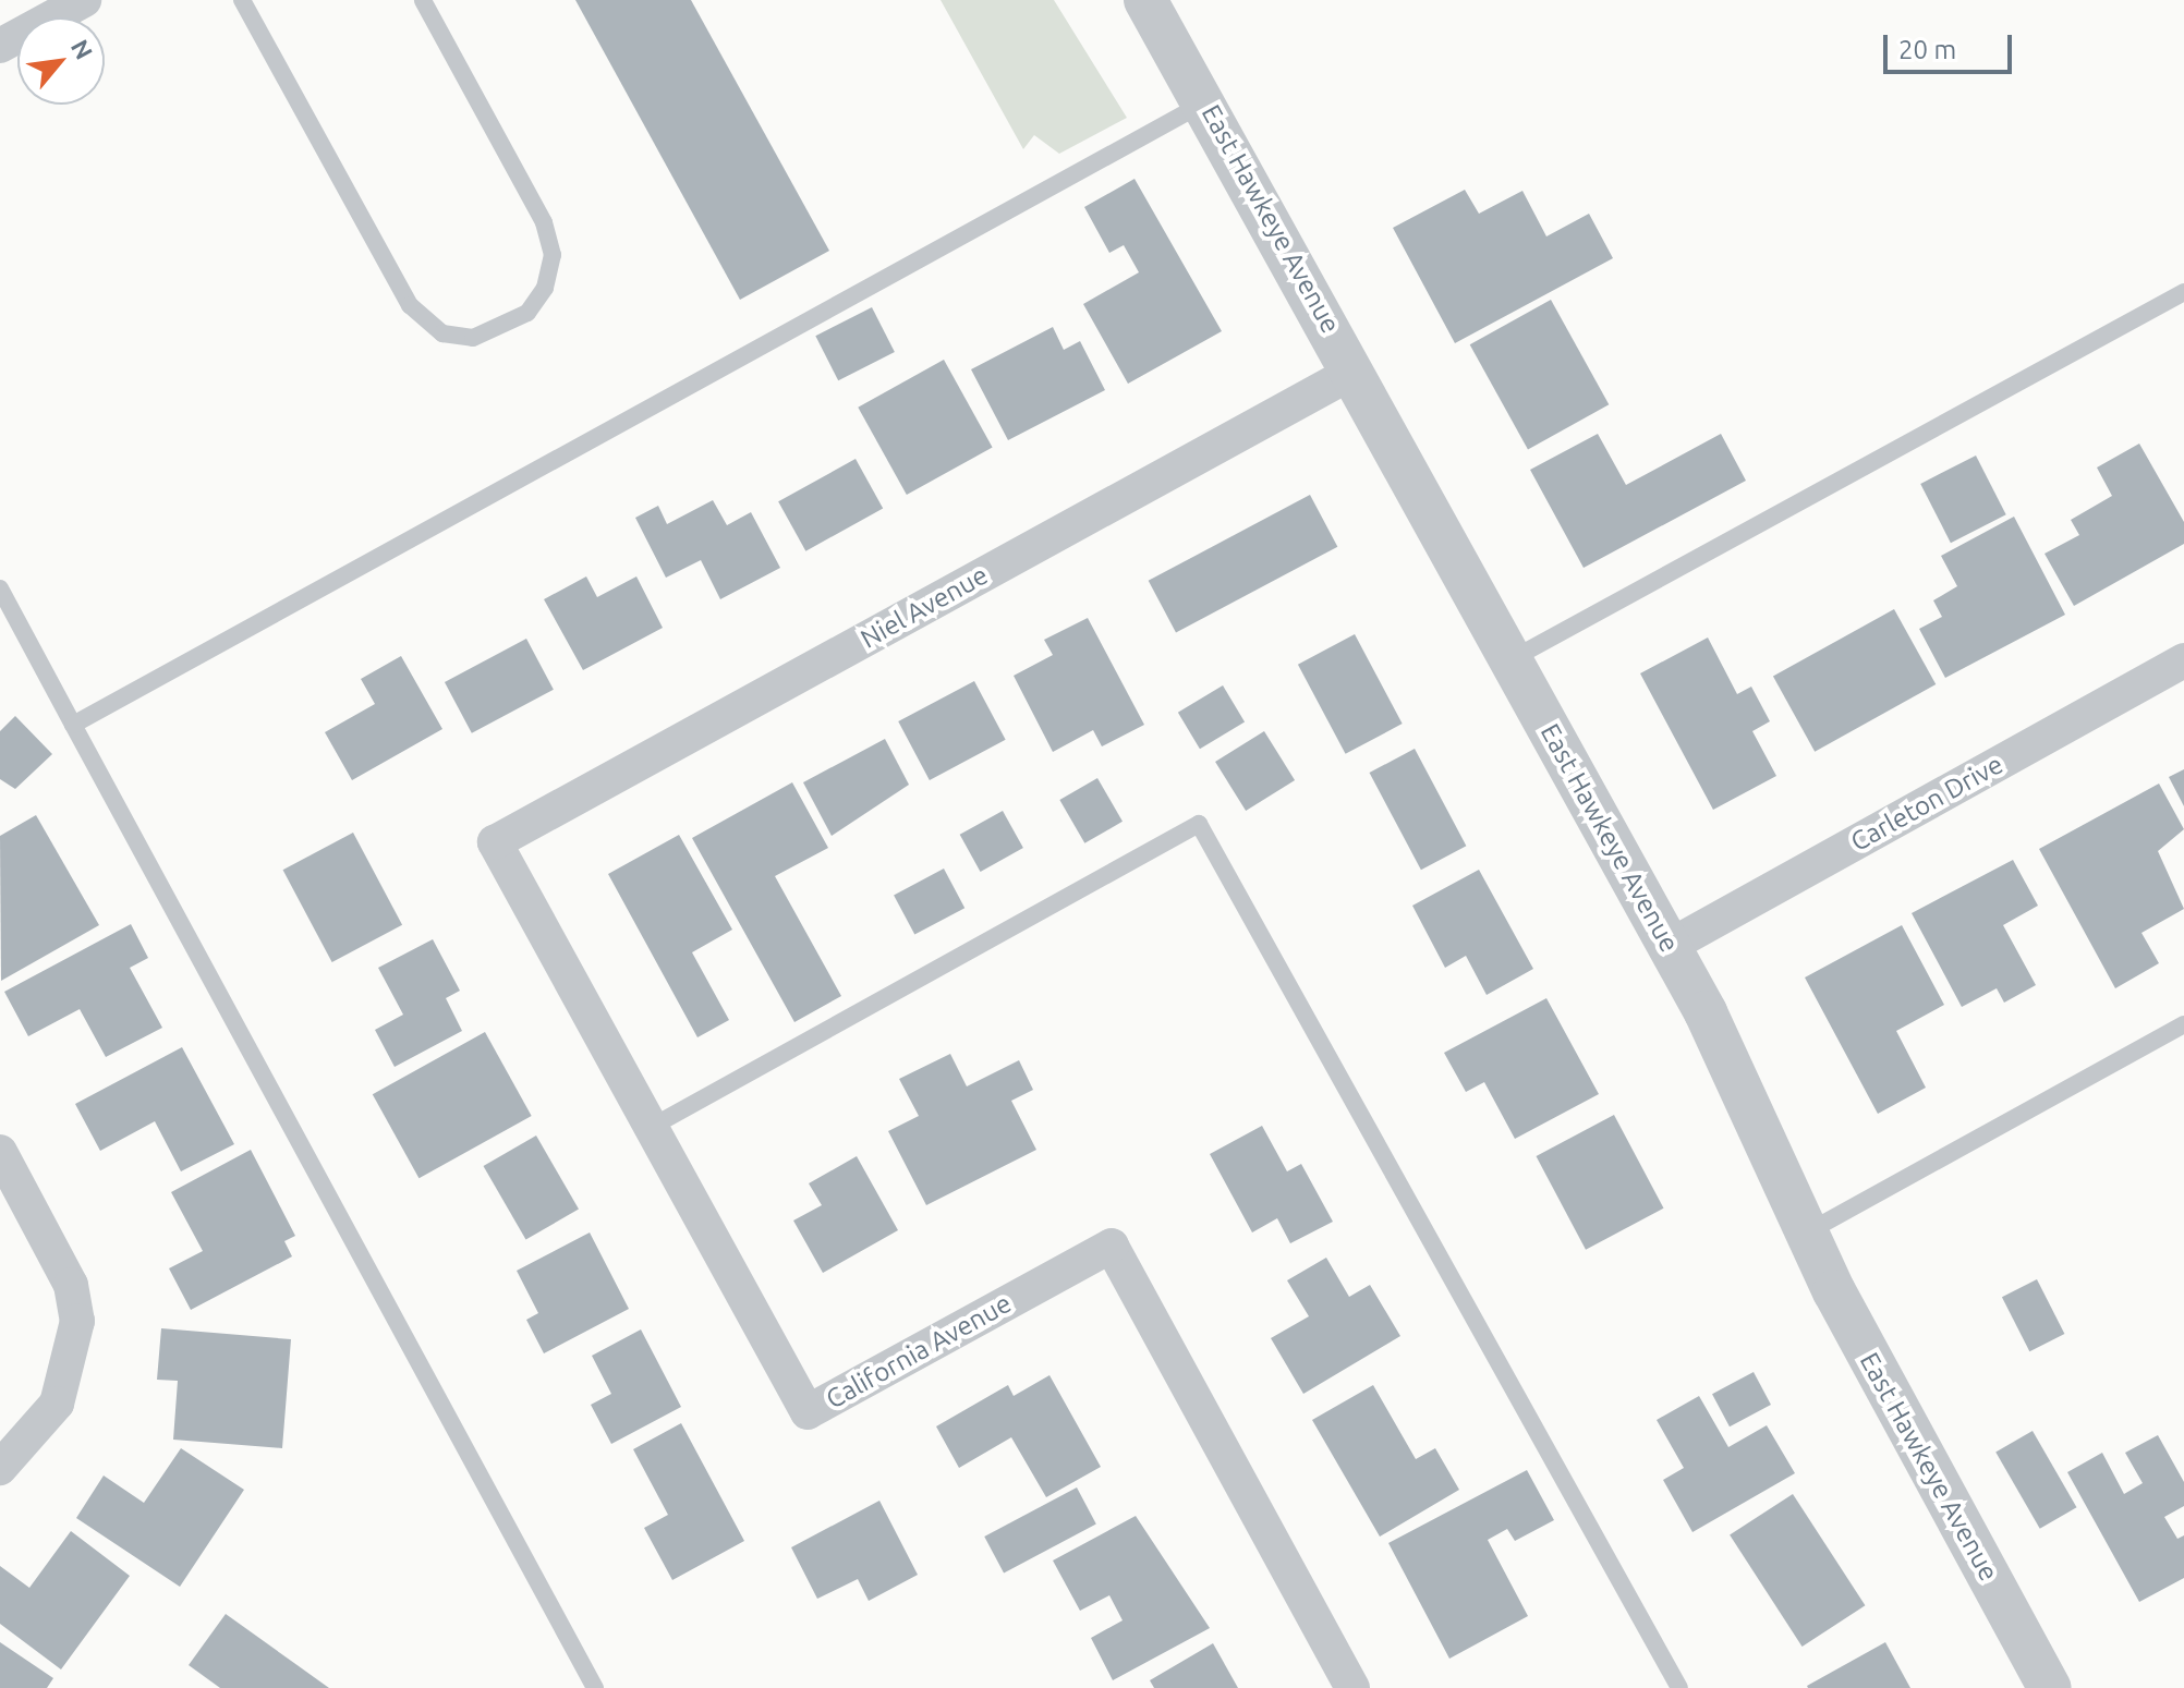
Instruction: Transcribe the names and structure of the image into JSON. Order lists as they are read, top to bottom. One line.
{"streets":{"street":["East Hawkeye Avenue","Niel Avenue","Carleton Drive","California Avenue"]},"crossings":[["East Hawkeye Avenue","Niel Avenue"],["East Hawkeye Avenue","Carleton Drive"],["Niel Avenue","California Avenue"]],"scale_bar":"20 m","north":"top right"}
